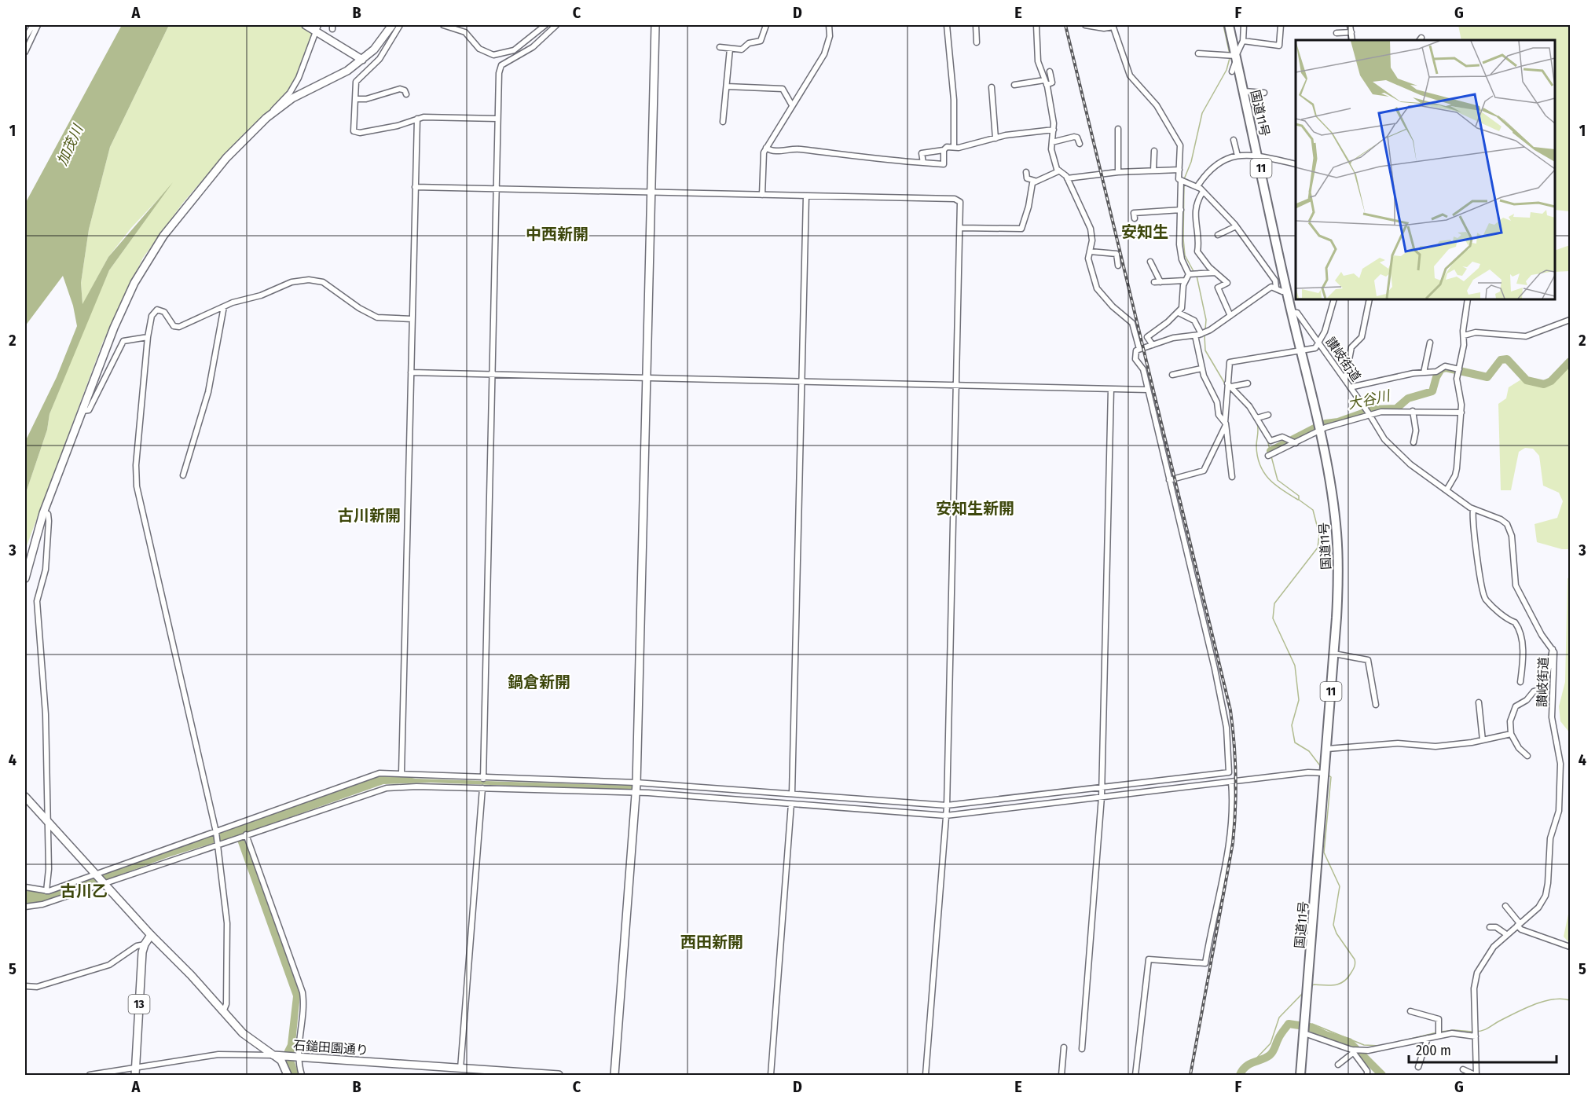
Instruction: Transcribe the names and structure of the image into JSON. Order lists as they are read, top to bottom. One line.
{"streets":{"highway":["国道11号","11"],"street":["讃岐街道","13","石鎚田園通り"]},"crossings":[["国道11号","讃岐街道"],["13","石鎚田園通り"]],"districts":["安知生","中西新開","安知生新開","古川新開","鍋倉新開","古川乙","西田新開"],"water":["加茂川","大谷川"],"scale_bar":"200 m","grid":{"columns":["A","B","C","D","E","F","G"],"rows":["1","2","3","4","5"]}}
